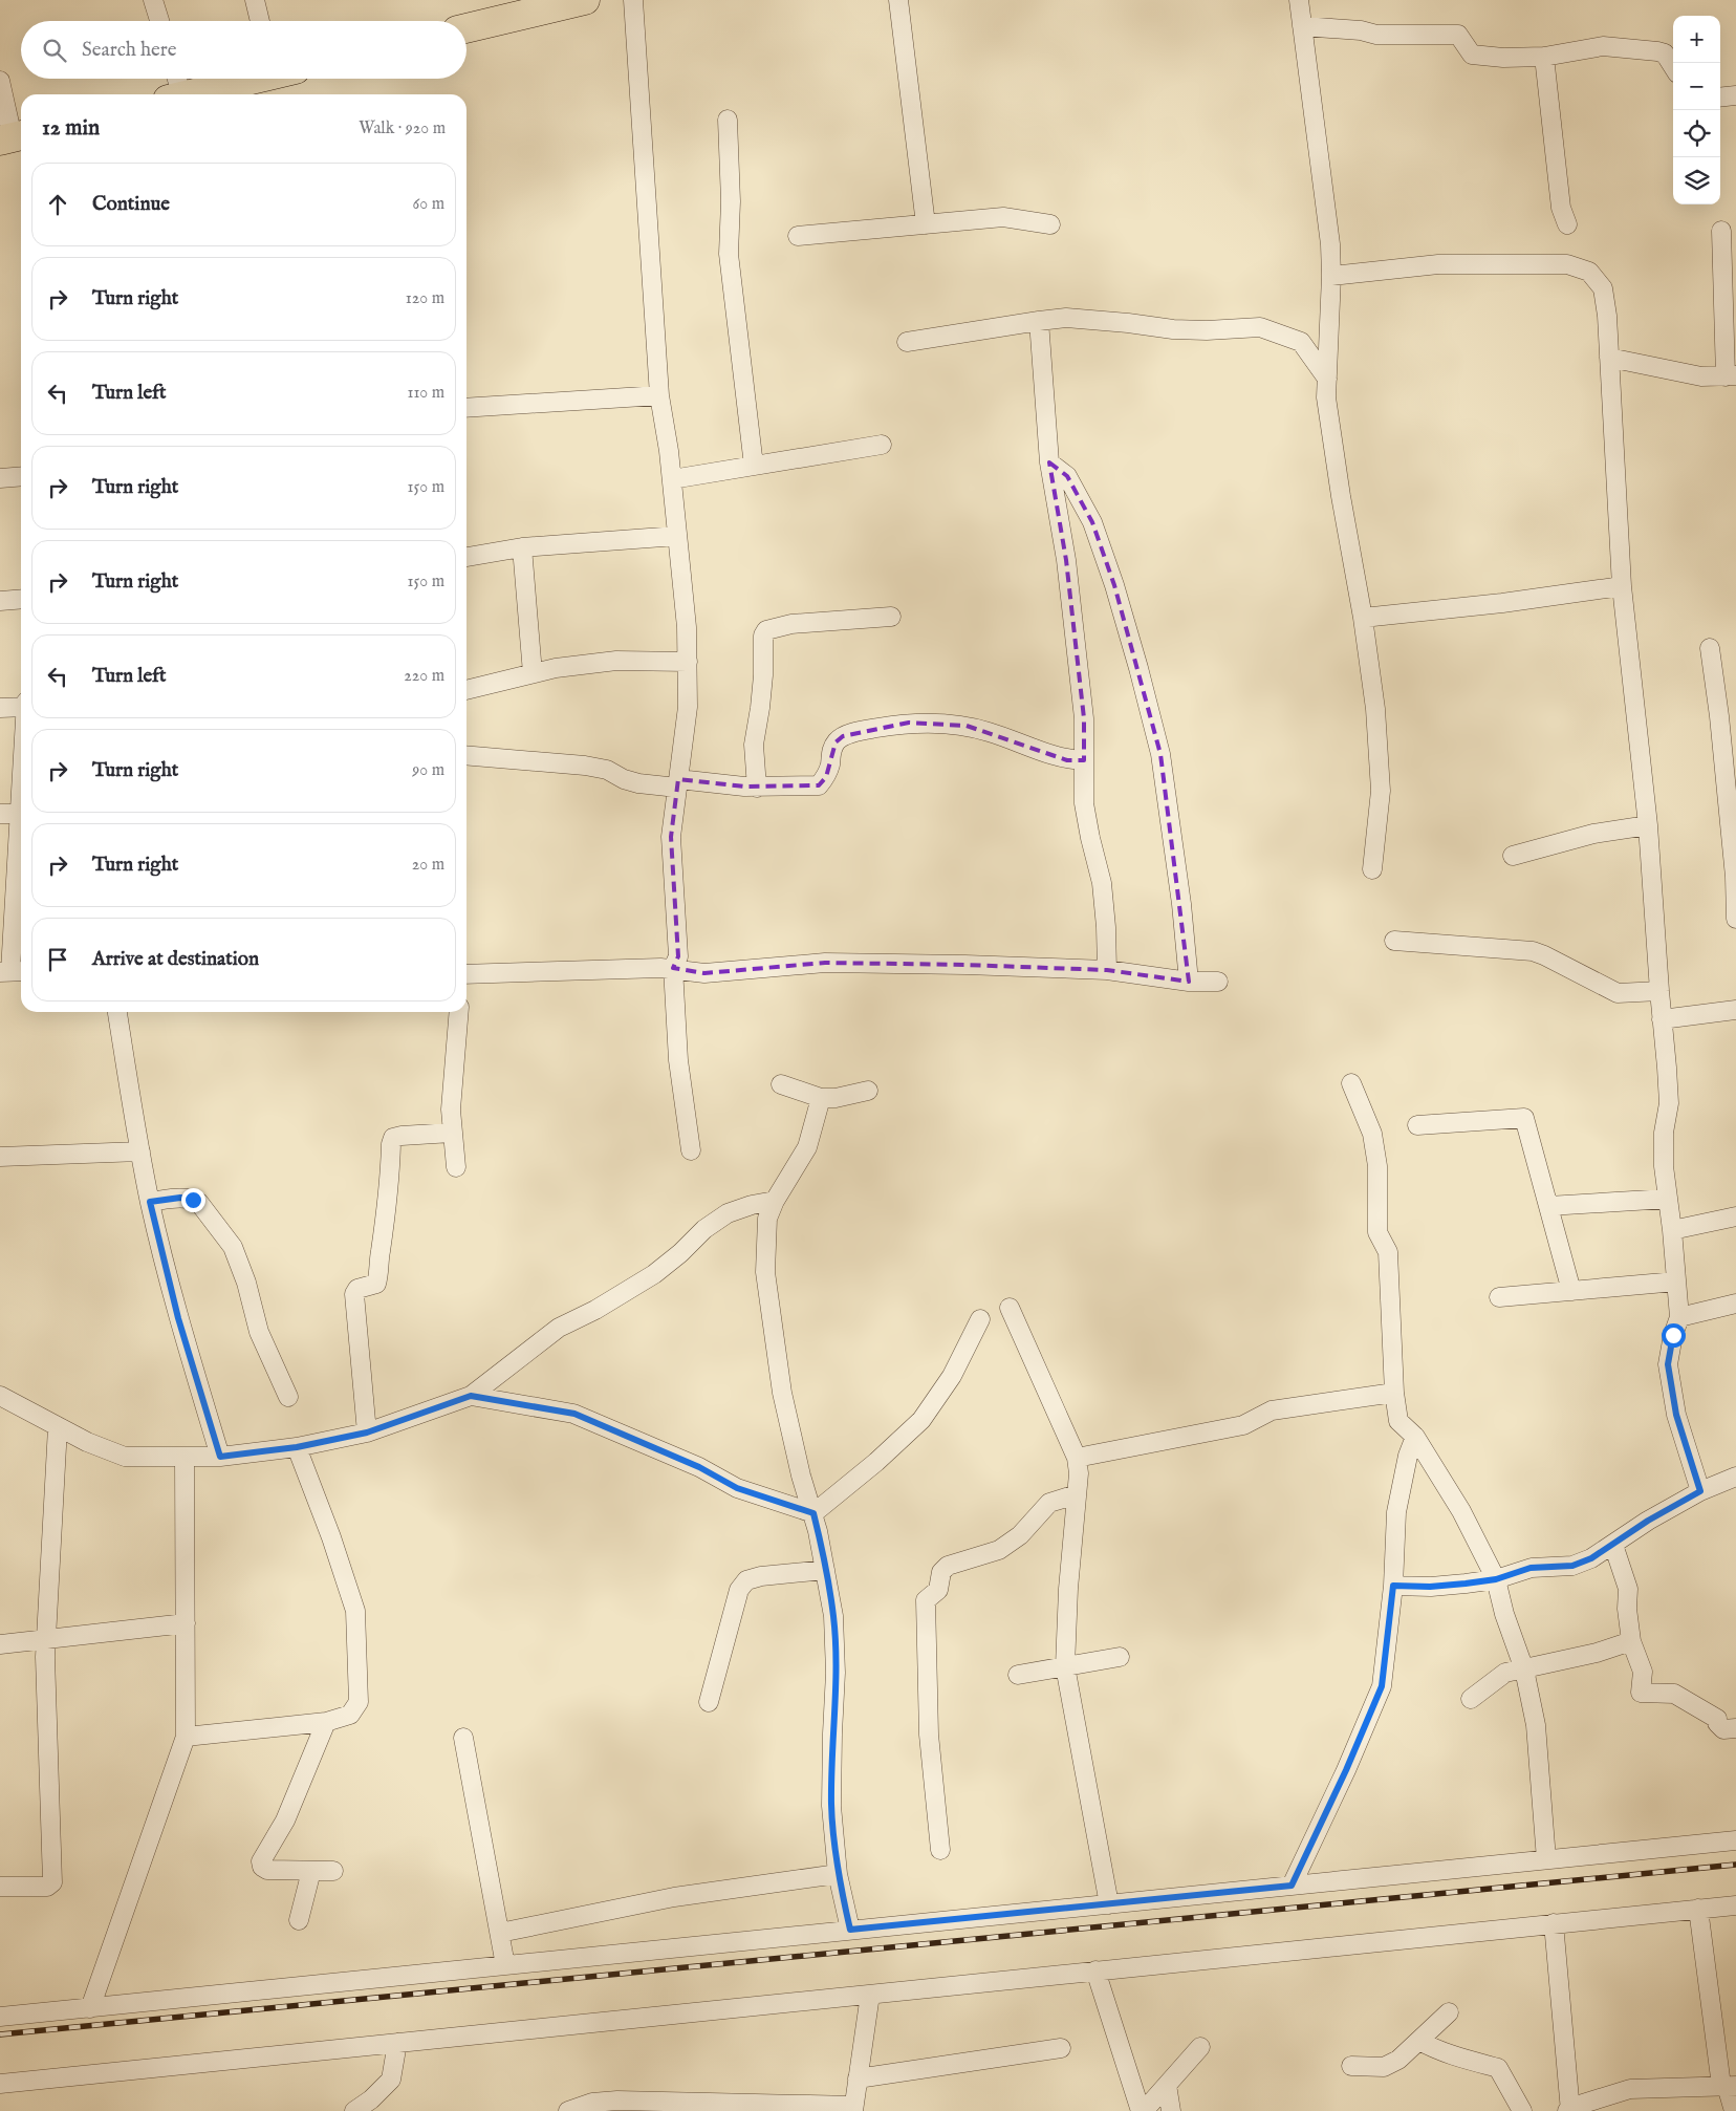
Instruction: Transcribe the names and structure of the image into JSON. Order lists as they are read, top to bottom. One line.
{"page":{"map_buttons":["+","−"],"search":"Search here","heading":["12 min","Walk · 920 m"],"list":[["Continue","60 m"],["Turn right","120 m"],["Turn left","110 m"],["Turn right","150 m"],["Turn right","150 m"],["Turn left","220 m"],["Turn right","90 m"],["Turn right","20 m"],"Arrive at destination"]}}
